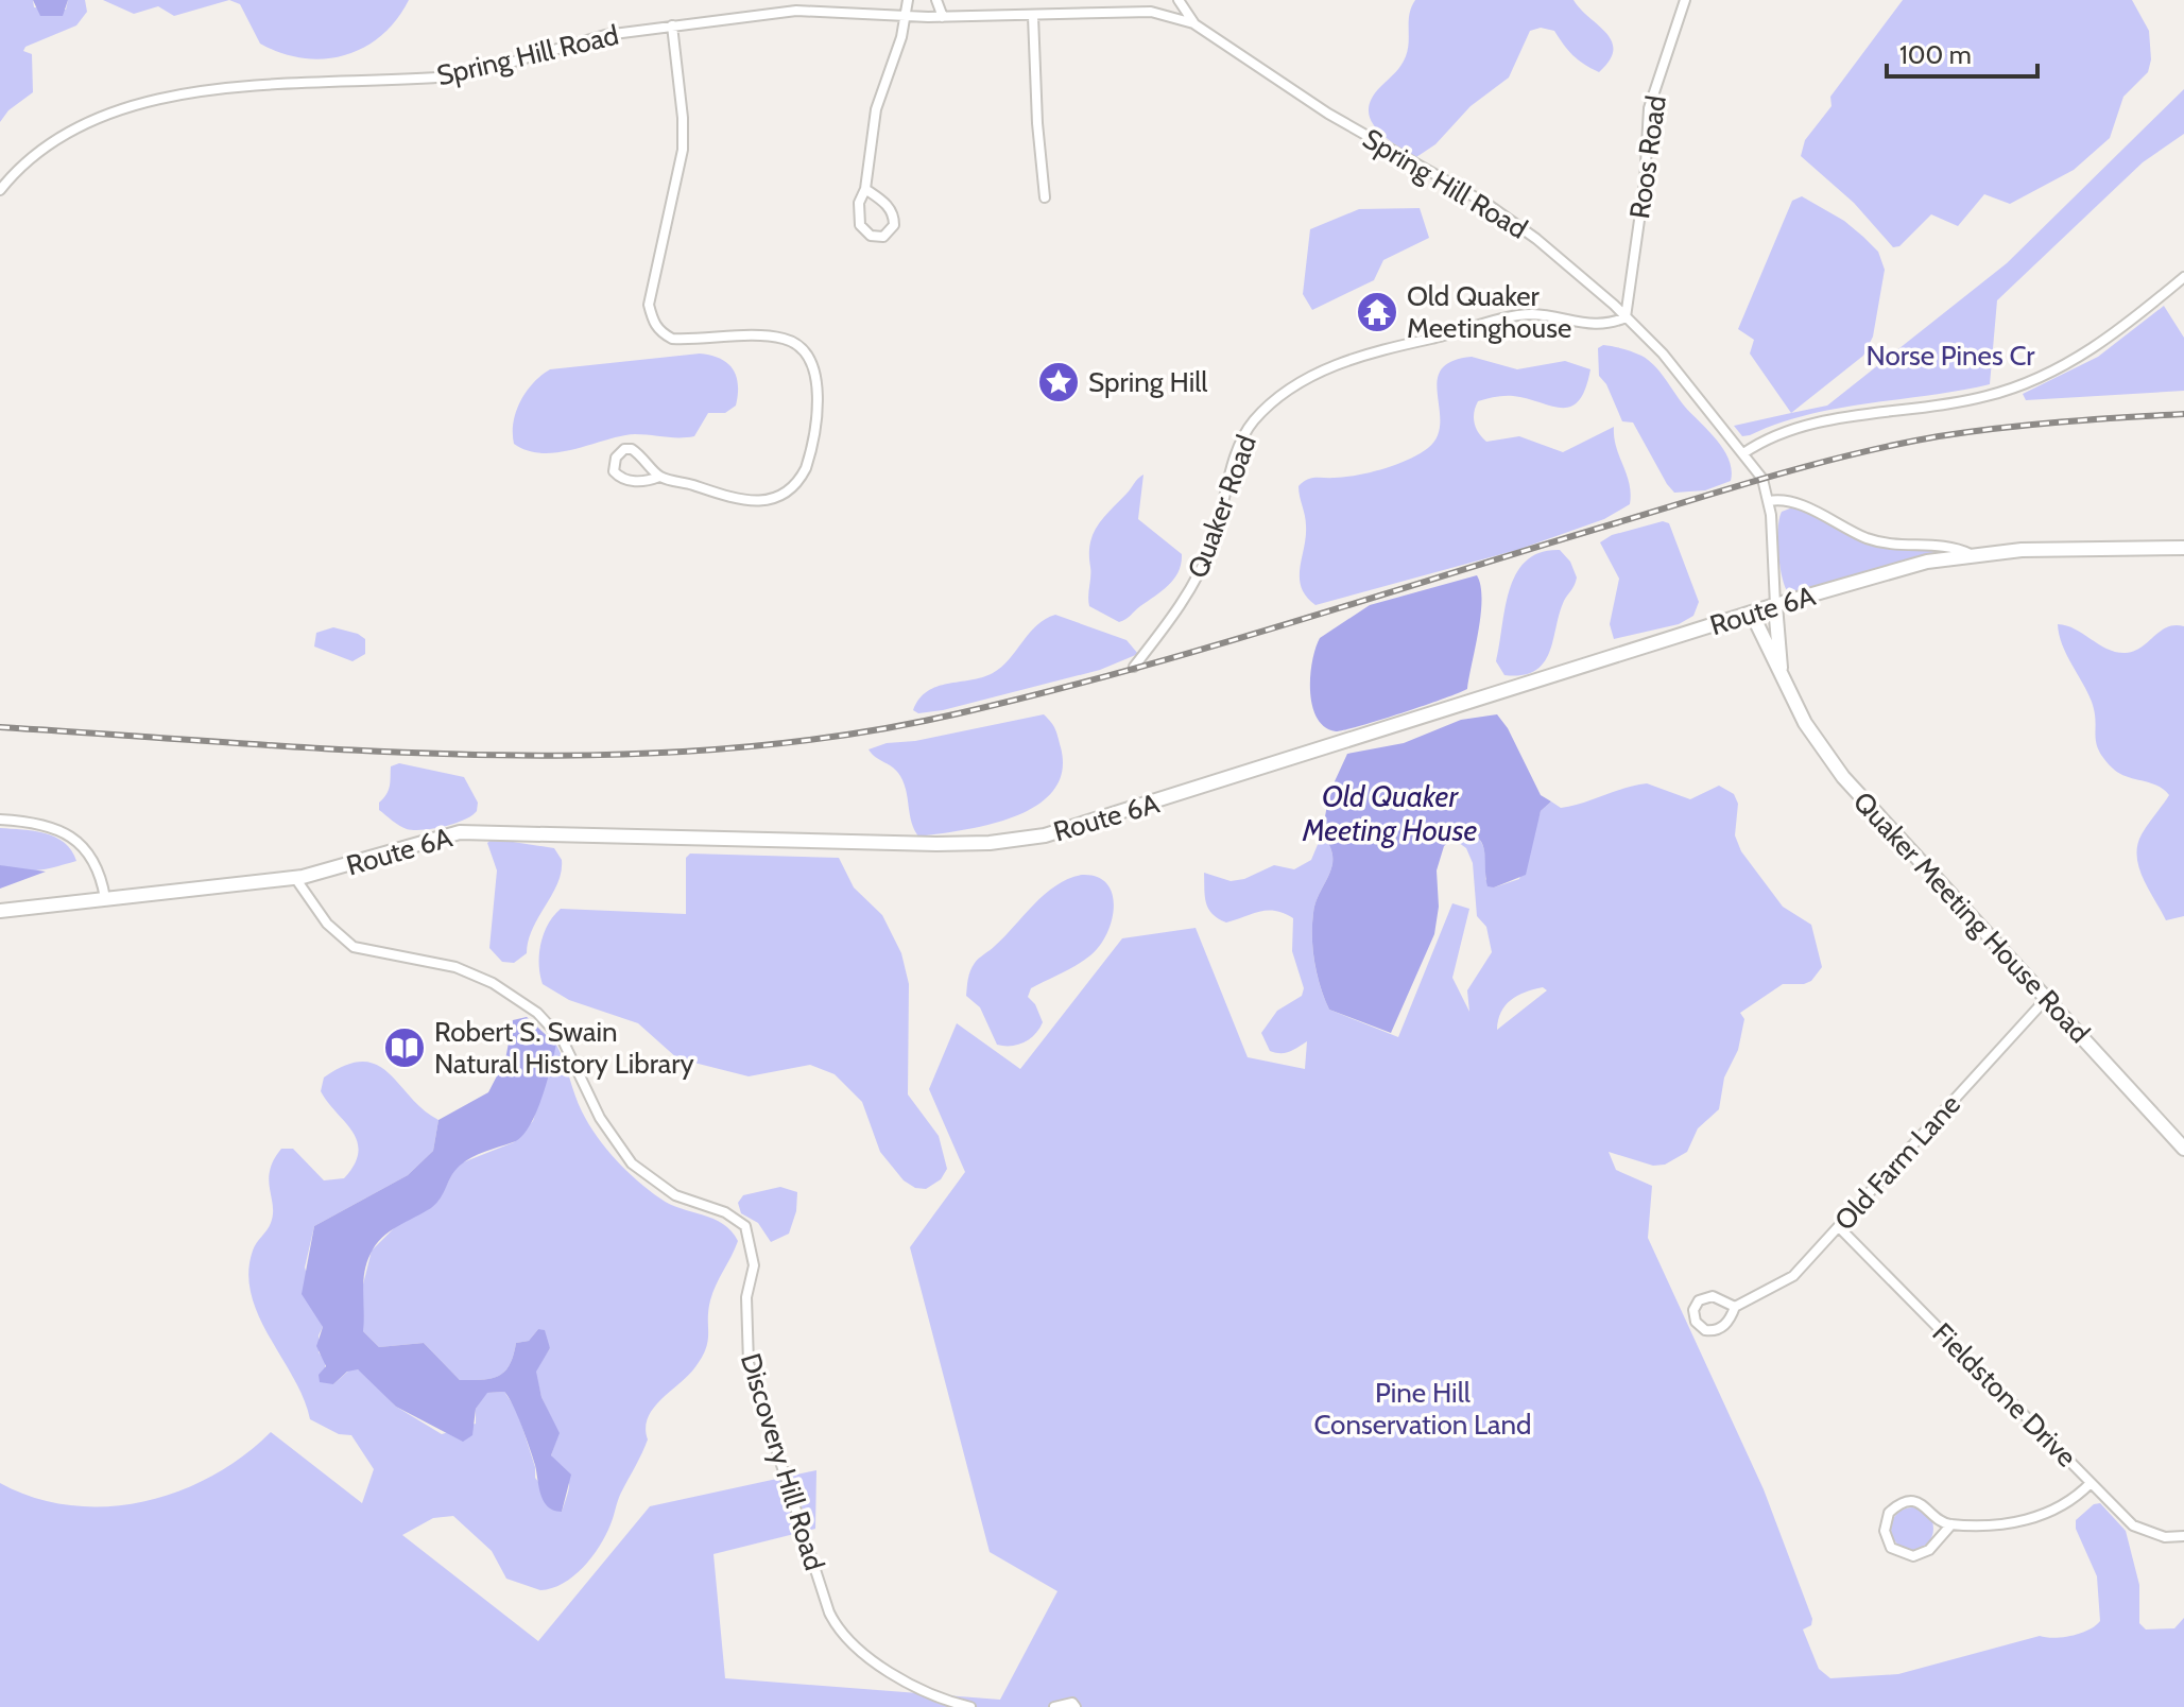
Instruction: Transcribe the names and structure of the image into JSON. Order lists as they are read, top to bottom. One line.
{"streets":{"main road":["Route 6A","Quaker Meeting House Road"],"street":["Spring Hill Road","Roos Road","Quaker Road","Old Farm Lane","Fieldstone Drive","Discovery Hill Road"]},"crossings":[["Spring Hill Road","Roos Road"],["Spring Hill Road","Quaker Road"],["Spring Hill Road","Route 6A"],["Spring Hill Road","Quaker Meeting House Road"],["Roos Road","Quaker Road"],["Route 6A","Quaker Meeting House Road"],["Route 6A","Discovery Hill Road"],["Quaker Meeting House Road","Old Farm Lane"],["Old Farm Lane","Fieldstone Drive"]],"water":["Old Quaker Meeting House"],"parks":["Norse Pines Cr","Pine Hill Conservation Land"],"places":{"temple":["Old Quaker Meetinghouse"],"place":["Spring Hill"],"library":["Robert S. Swain Natural History Library"]},"scale_bar":"100 m"}
